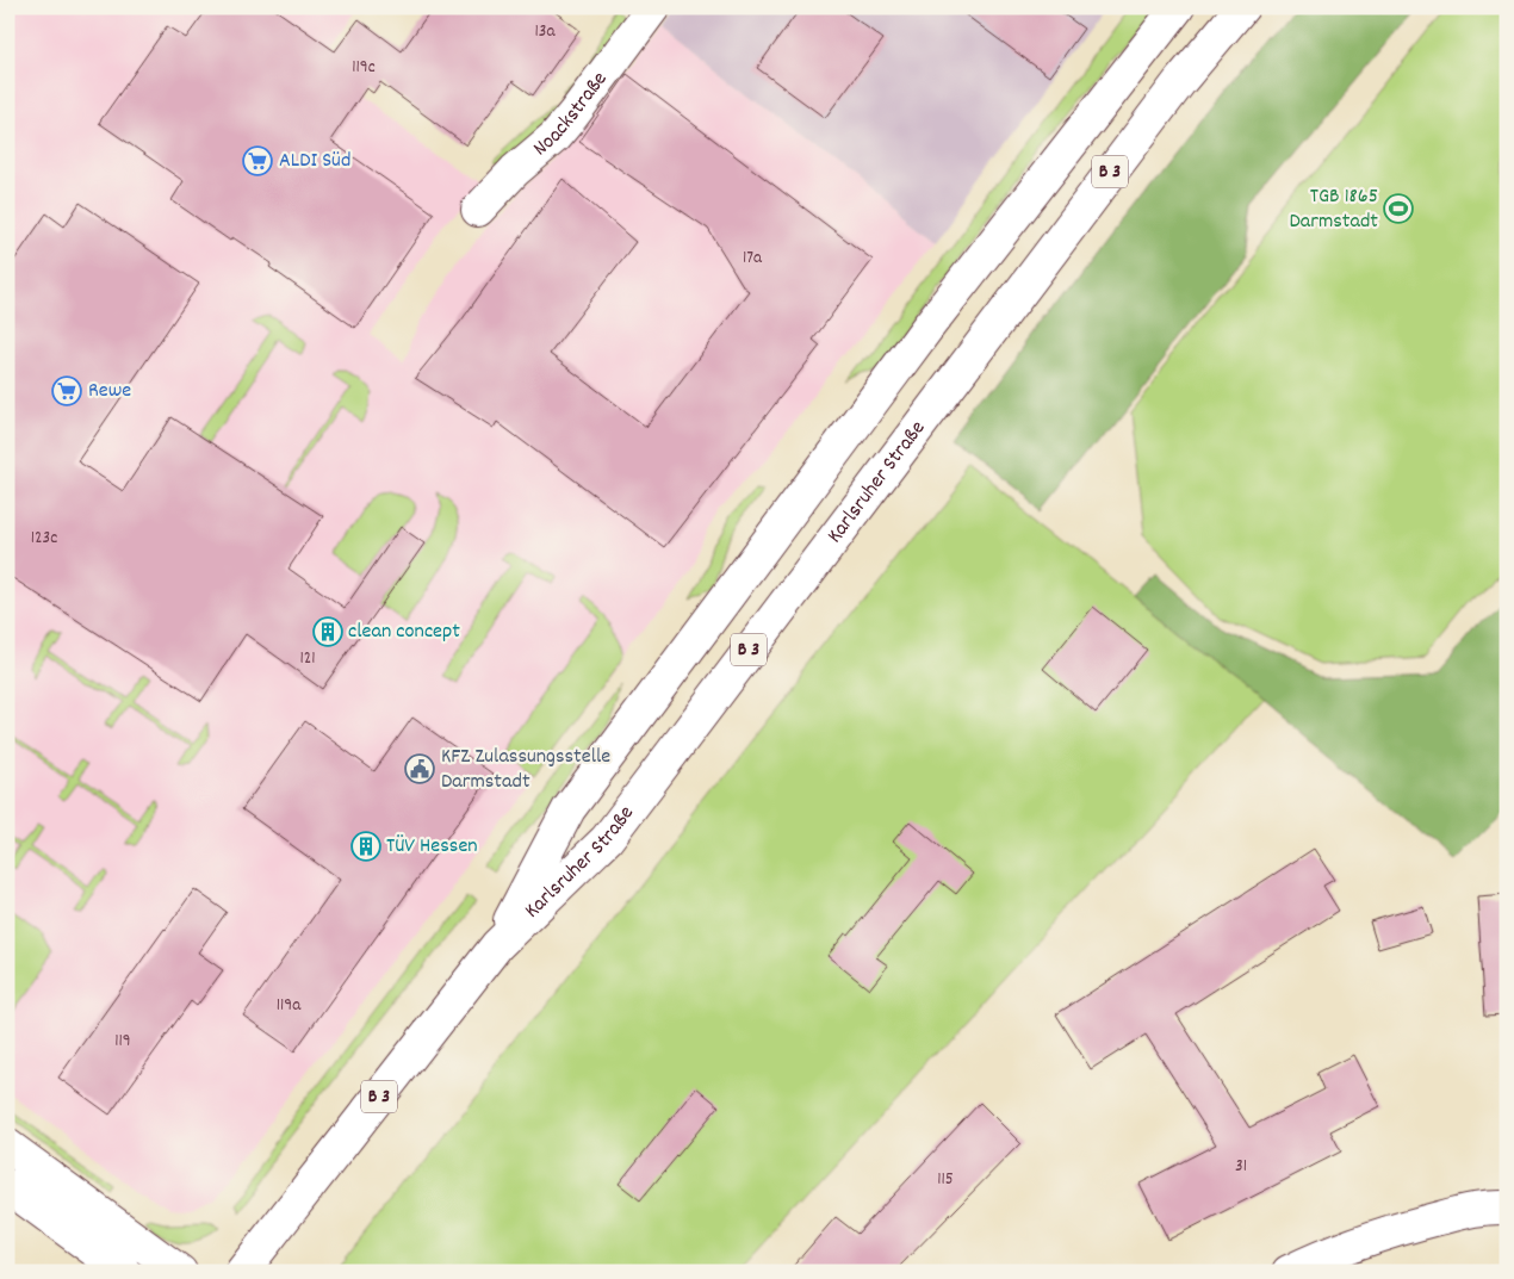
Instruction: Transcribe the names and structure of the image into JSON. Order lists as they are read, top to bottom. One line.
{"streets":{"main road":["Noackstraße","B 3","Karlsruher Straße"]},"places":{"supermarket":["ALDI Süd","Rewe"],"sports":["TGB 1865 Darmstadt"],"building":["clean concept","TÜV Hessen"],"public building":["KFZ Zulassungsstelle Darmstadt"]},"house_numbers":["13a","119c","17a","123c","121","119a","119","31","115"]}
